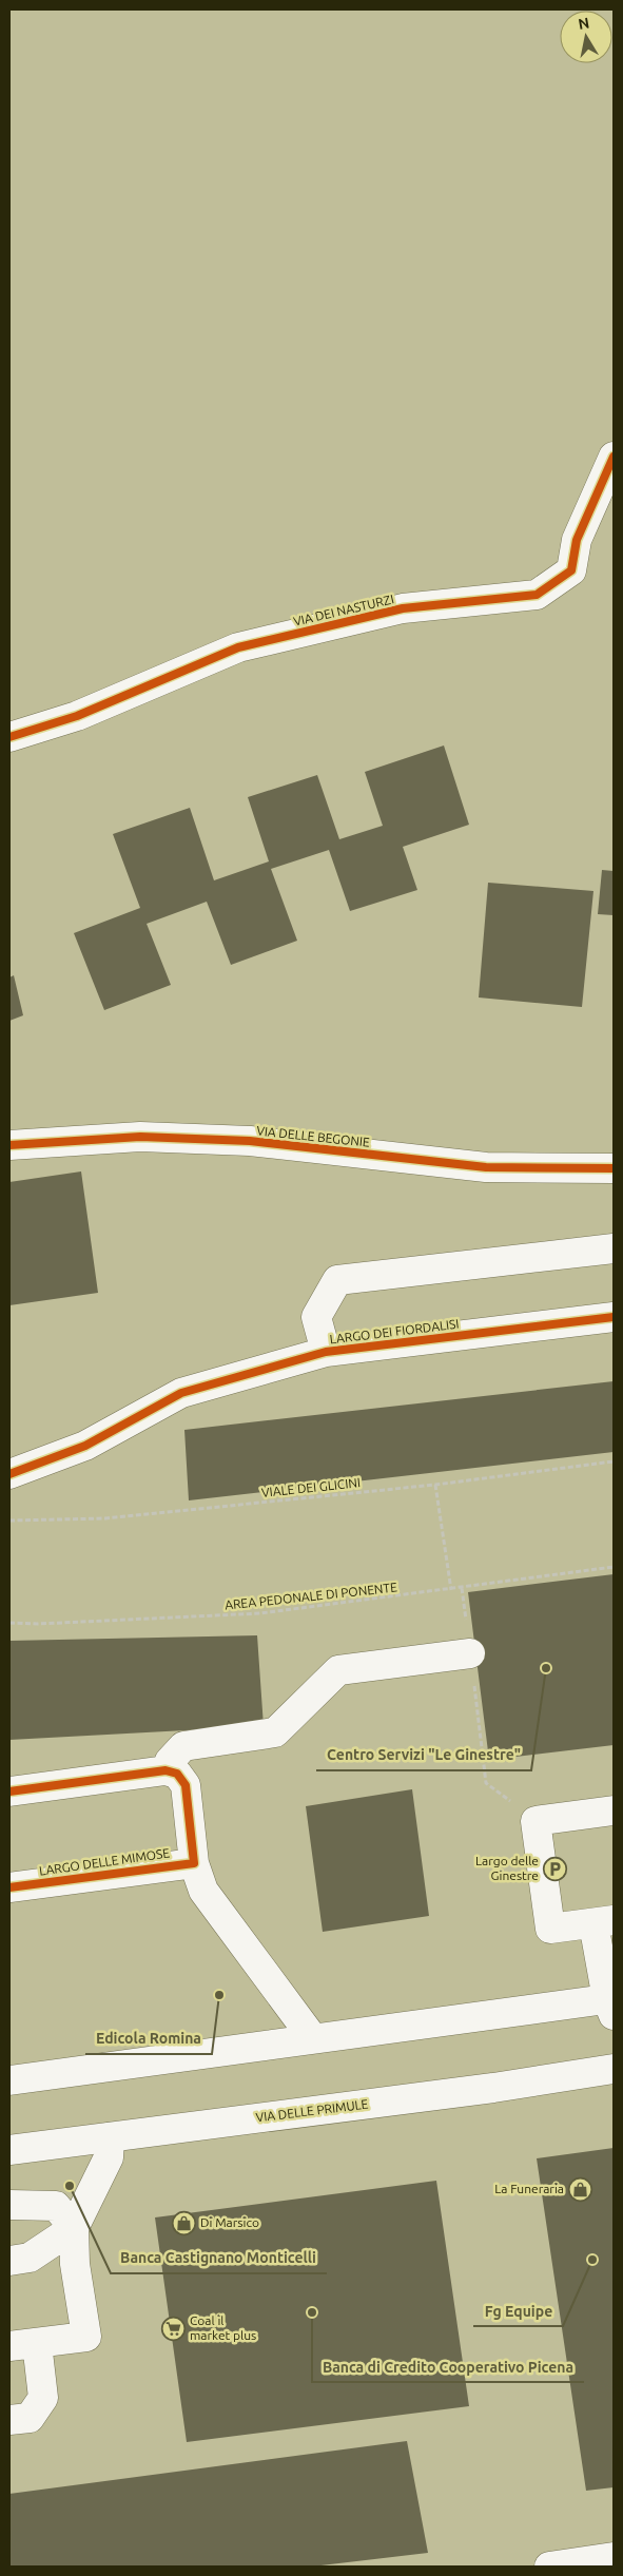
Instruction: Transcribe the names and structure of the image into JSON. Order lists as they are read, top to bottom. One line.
{"streets":{"street":["VIA DEI NASTURZI","VIA DELLE BEGONIE","LARGO DEI FIORDALISI","LARGO DELLE MIMOSE","VIA DELLE PRIMULE"],"path":["VIALE DEI GLICINI","AREA PEDONALE DI PONENTE"]},"places":{"other":["Centro Servizi \"Le Ginestre\"","Edicola Romina","Banca Castignano Monticelli","Fg Equipe","Banca di Credito Cooperativo Picena"],"parking":["Largo delle Ginestre"],"shop":["La Funeraria","Di Marsico"],"supermarket":["Coal il market plus"]},"north":"top"}
